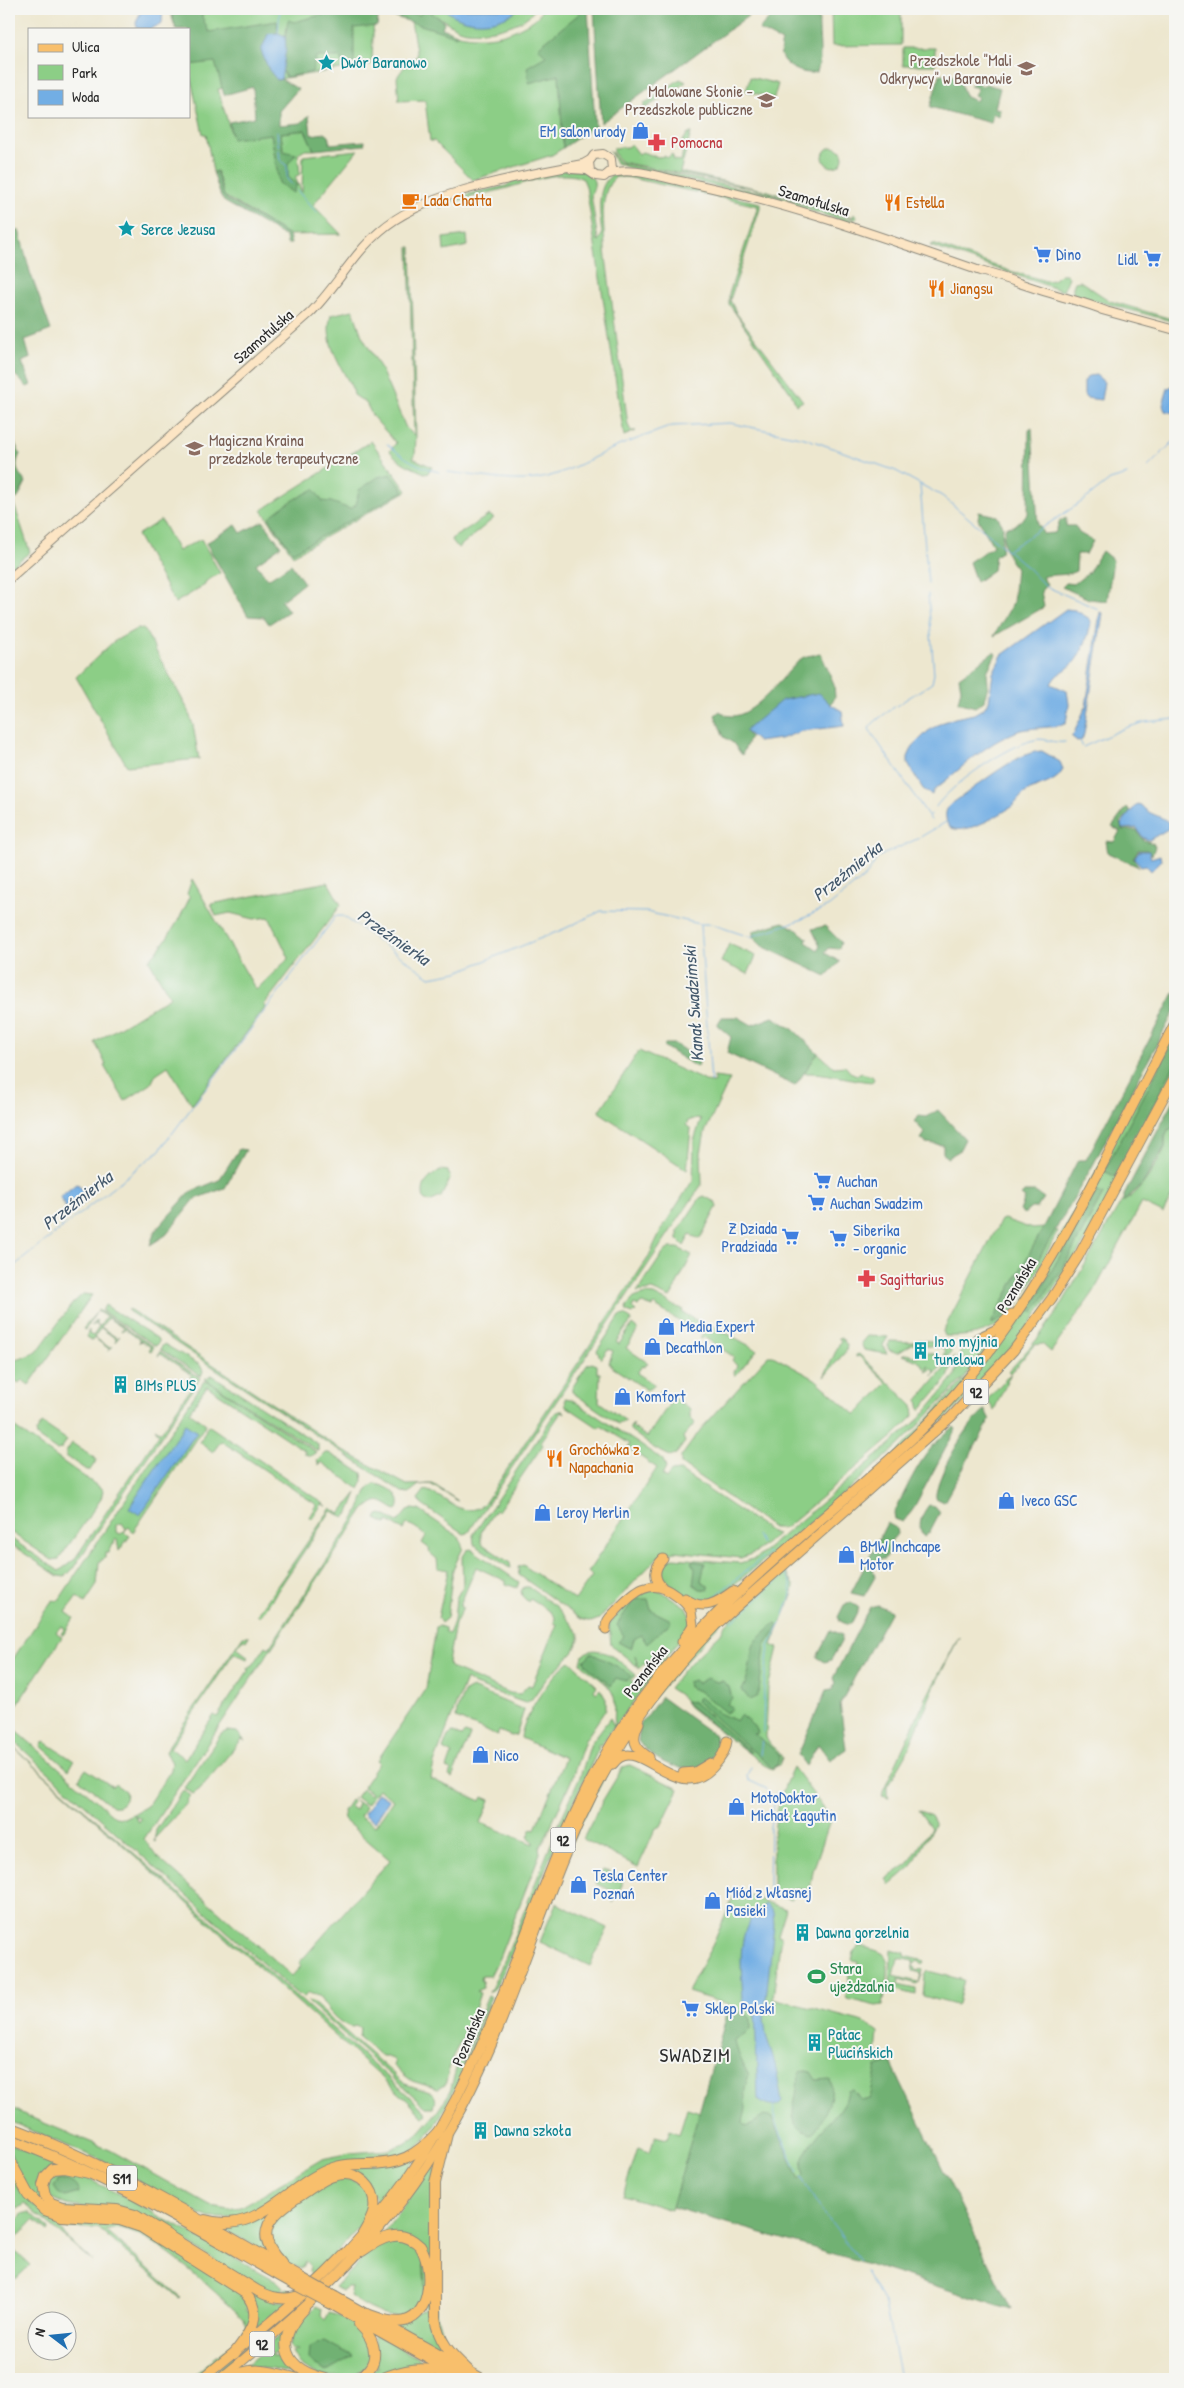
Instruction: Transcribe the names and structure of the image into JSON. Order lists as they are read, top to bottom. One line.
{"streets":{"highway":["S11"],"main road":["Poznańska","92"],"street":["Szamotulska"]},"districts":["SWADZIM"],"water":["Przeźmierka","Kanał Swadzimski"],"places":{"place":["Dwór Baranowo","Serce Jezusa"],"school or university":["Przedszkole \"Mali Odkrywcy\" w Baranowie","Malowane Słonie - Przedszkole publiczne","Magiczna Kraina przedzkole terapeutyczne"],"shop":["EM salon urody","Media Expert","Decathlon","Komfort","Iveco GSC","Leroy Merlin","BMW Inchcape Motor","Nico","MotoDoktor Michał Łagutin","Tesla Center Poznań","Miód z Własnej Pasieki"],"pharmacy":["Pomocna","Sagittarius"],"cafe":["Lada Chatta"],"restaurant":["Estella","Jiangsu","Grochówka z Napachania"],"supermarket":["Dino","Lidl","Auchan","Auchan Swadzim","Z Dziada Pradziada","Siberika - organic","Sklep Polski"],"building":["Imo myjnia tunelowa","BIMs PLUS","Dawna gorzelnia","Pałac Plucińskich","Dawna szkoła"],"sports":["Stara ujeżdzalnia"]},"legend":["Ulica","Park","Woda"],"north":"left"}
